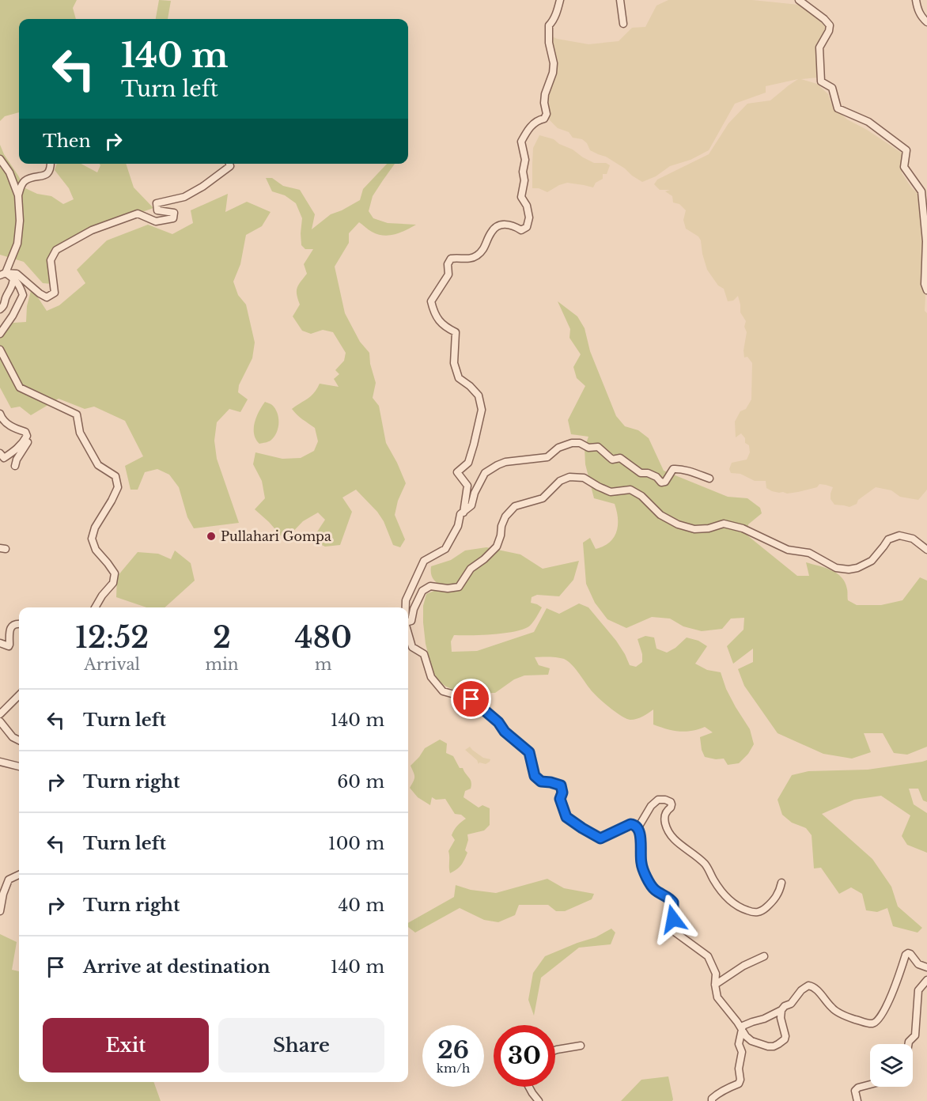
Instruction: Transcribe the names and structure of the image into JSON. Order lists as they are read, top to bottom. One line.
{"places":["Pullahari Gompa"],"page":{"turn":["140 m","Turn left"],"then":"Then","eta":["12:52","Arrival","2","min","480","m"],"list":[{"name":"Turn left","value":"140 m"},{"name":"Turn right","value":"60 m"},{"name":"Turn left","value":"100 m"},{"name":"Turn right","value":"40 m"},{"name":"Arrive at destination","value":"140 m"}],"buttons":["Exit","Share"],"speed":"26 km/h","limit":"30"}}
